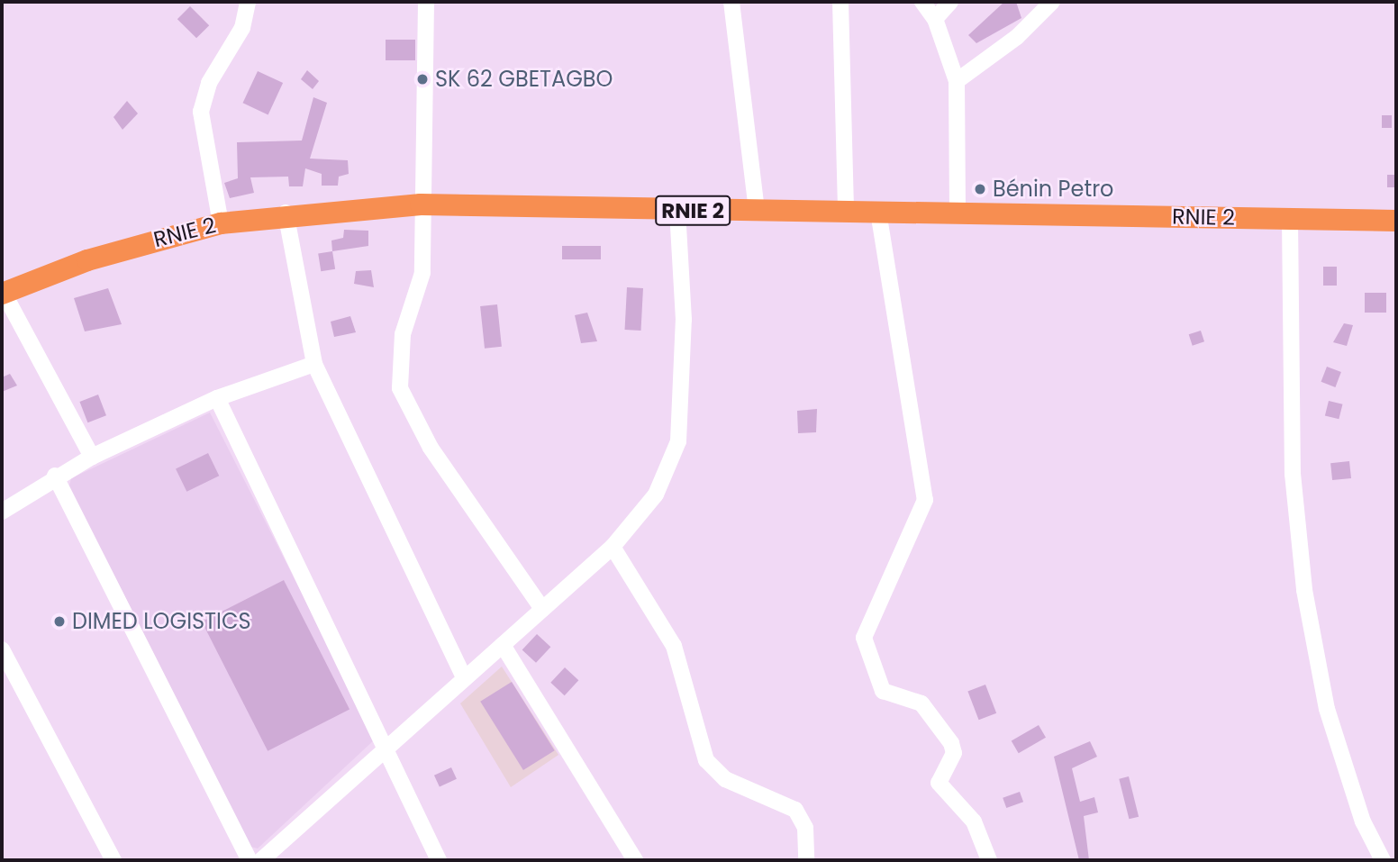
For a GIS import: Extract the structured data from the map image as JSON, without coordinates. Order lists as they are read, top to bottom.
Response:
{
  "streets": {
    "highway": ["RNIE 2"]
  },
  "places": ["SK 62 GBETAGBO", "Bénin Petro", "DIMED LOGISTICS"]
}
